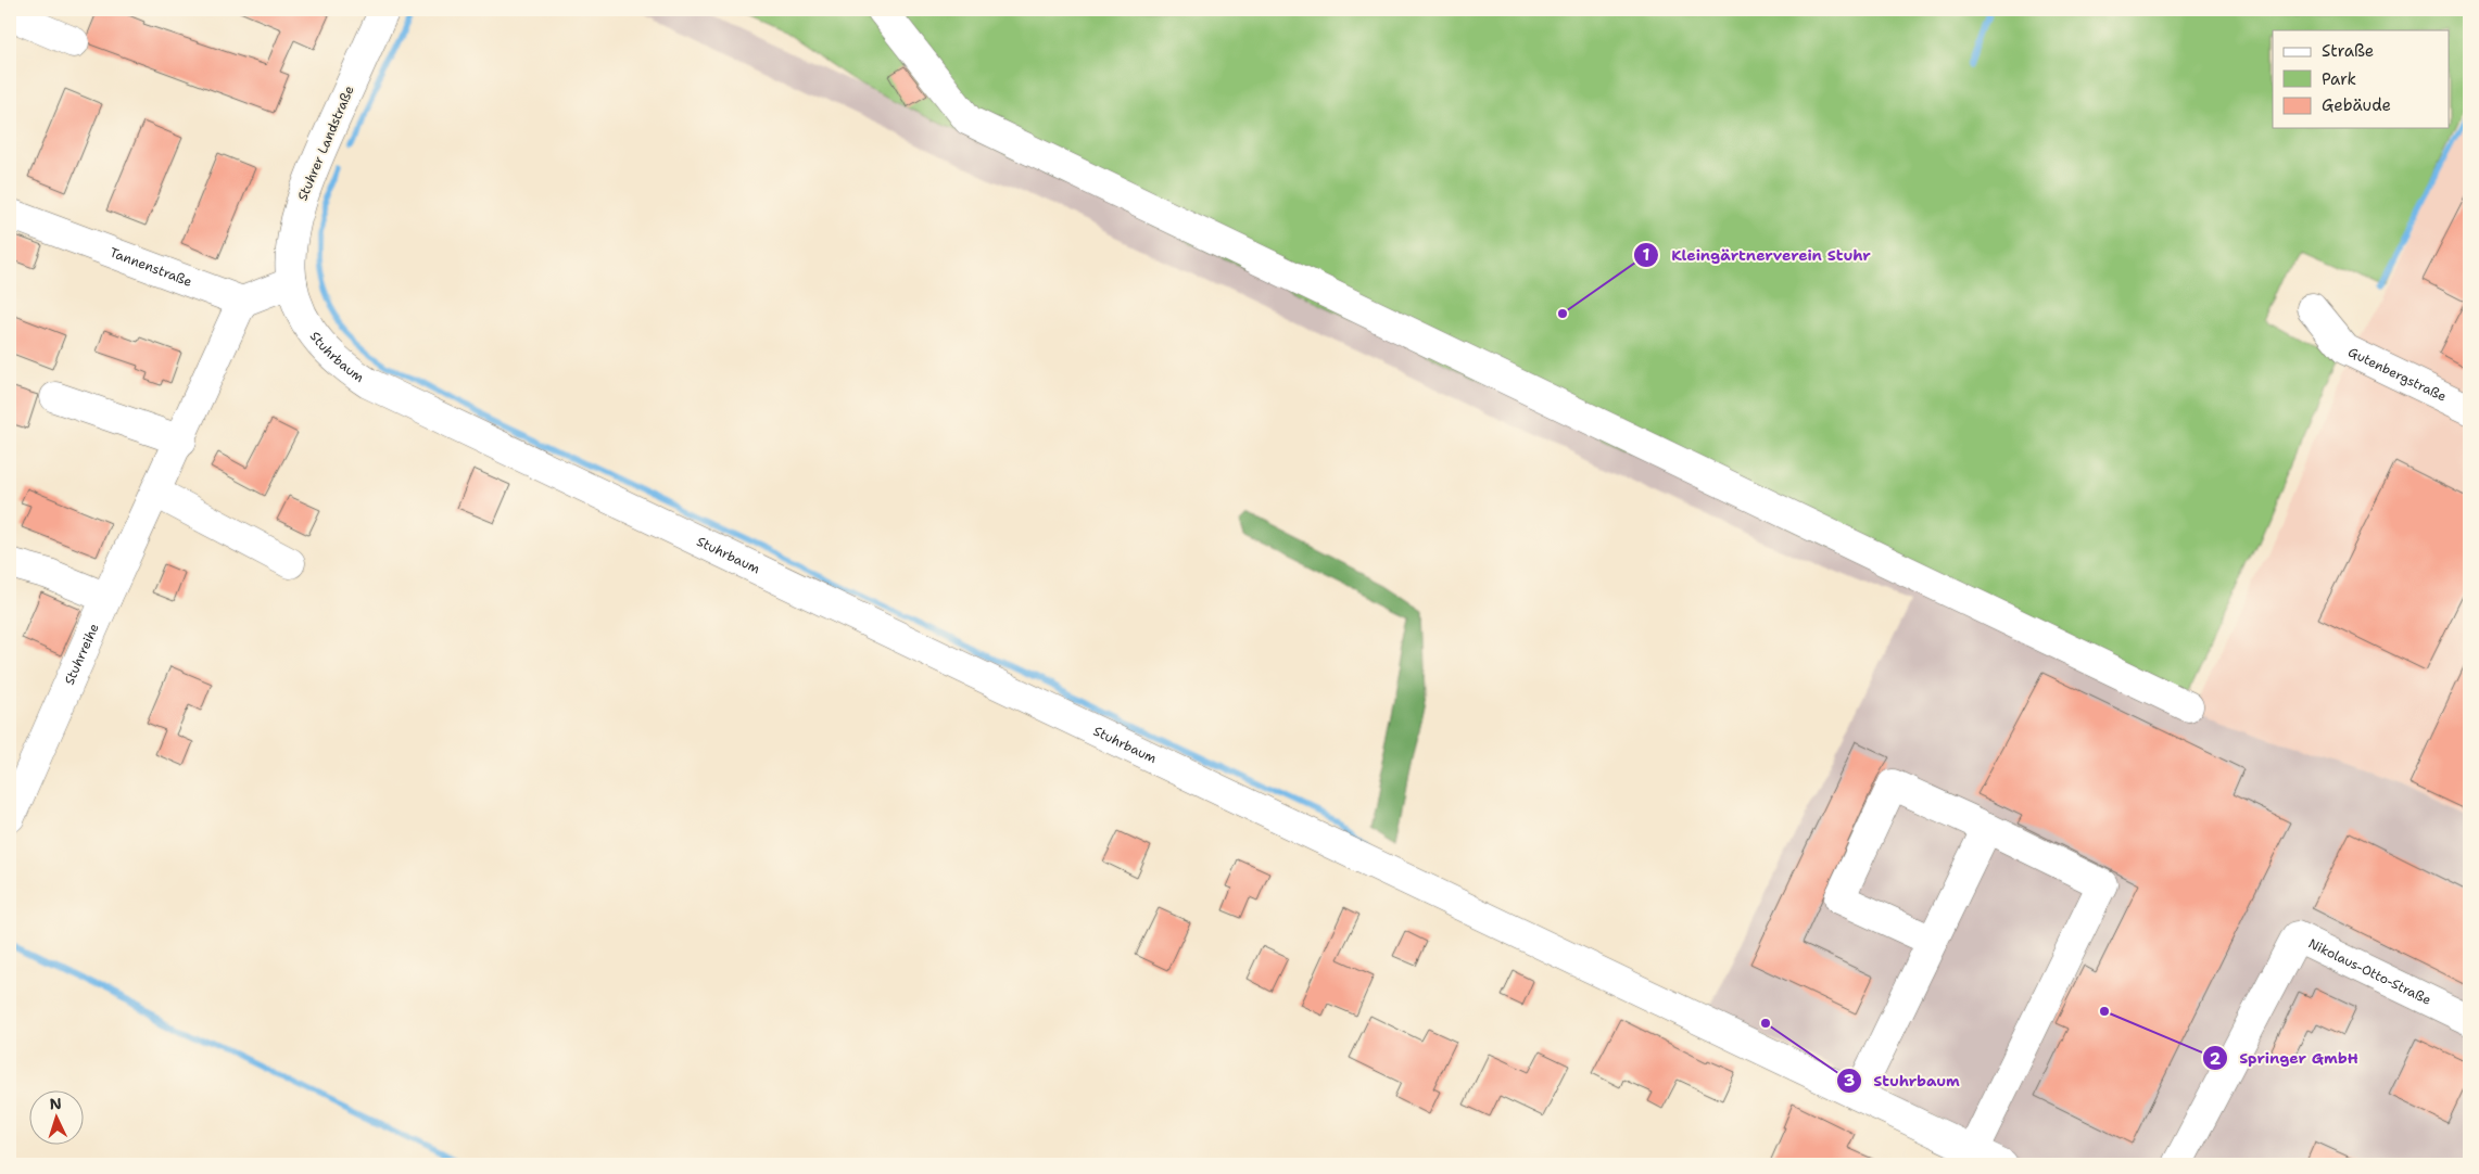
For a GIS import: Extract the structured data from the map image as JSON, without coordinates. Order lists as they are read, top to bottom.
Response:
{
  "streets": {
    "street": [
      "Stuhrer Landstraße",
      "Tannenstraße",
      "Stuhrbaum",
      "Gutenbergstraße",
      "Stuhrreihe",
      "Nikolaus-Otto-Straße"
    ]
  },
  "crossings": [
    ["Stuhrer Landstraße", "Stuhrbaum"],
    ["Tannenstraße", "Stuhrreihe"]
  ],
  "places": ["Kleingärtnerverein Stuhr", "Springer GmbH", "Stuhrbaum"],
  "legend": ["Straße", "Park", "Gebäude"],
  "north": "top"
}
